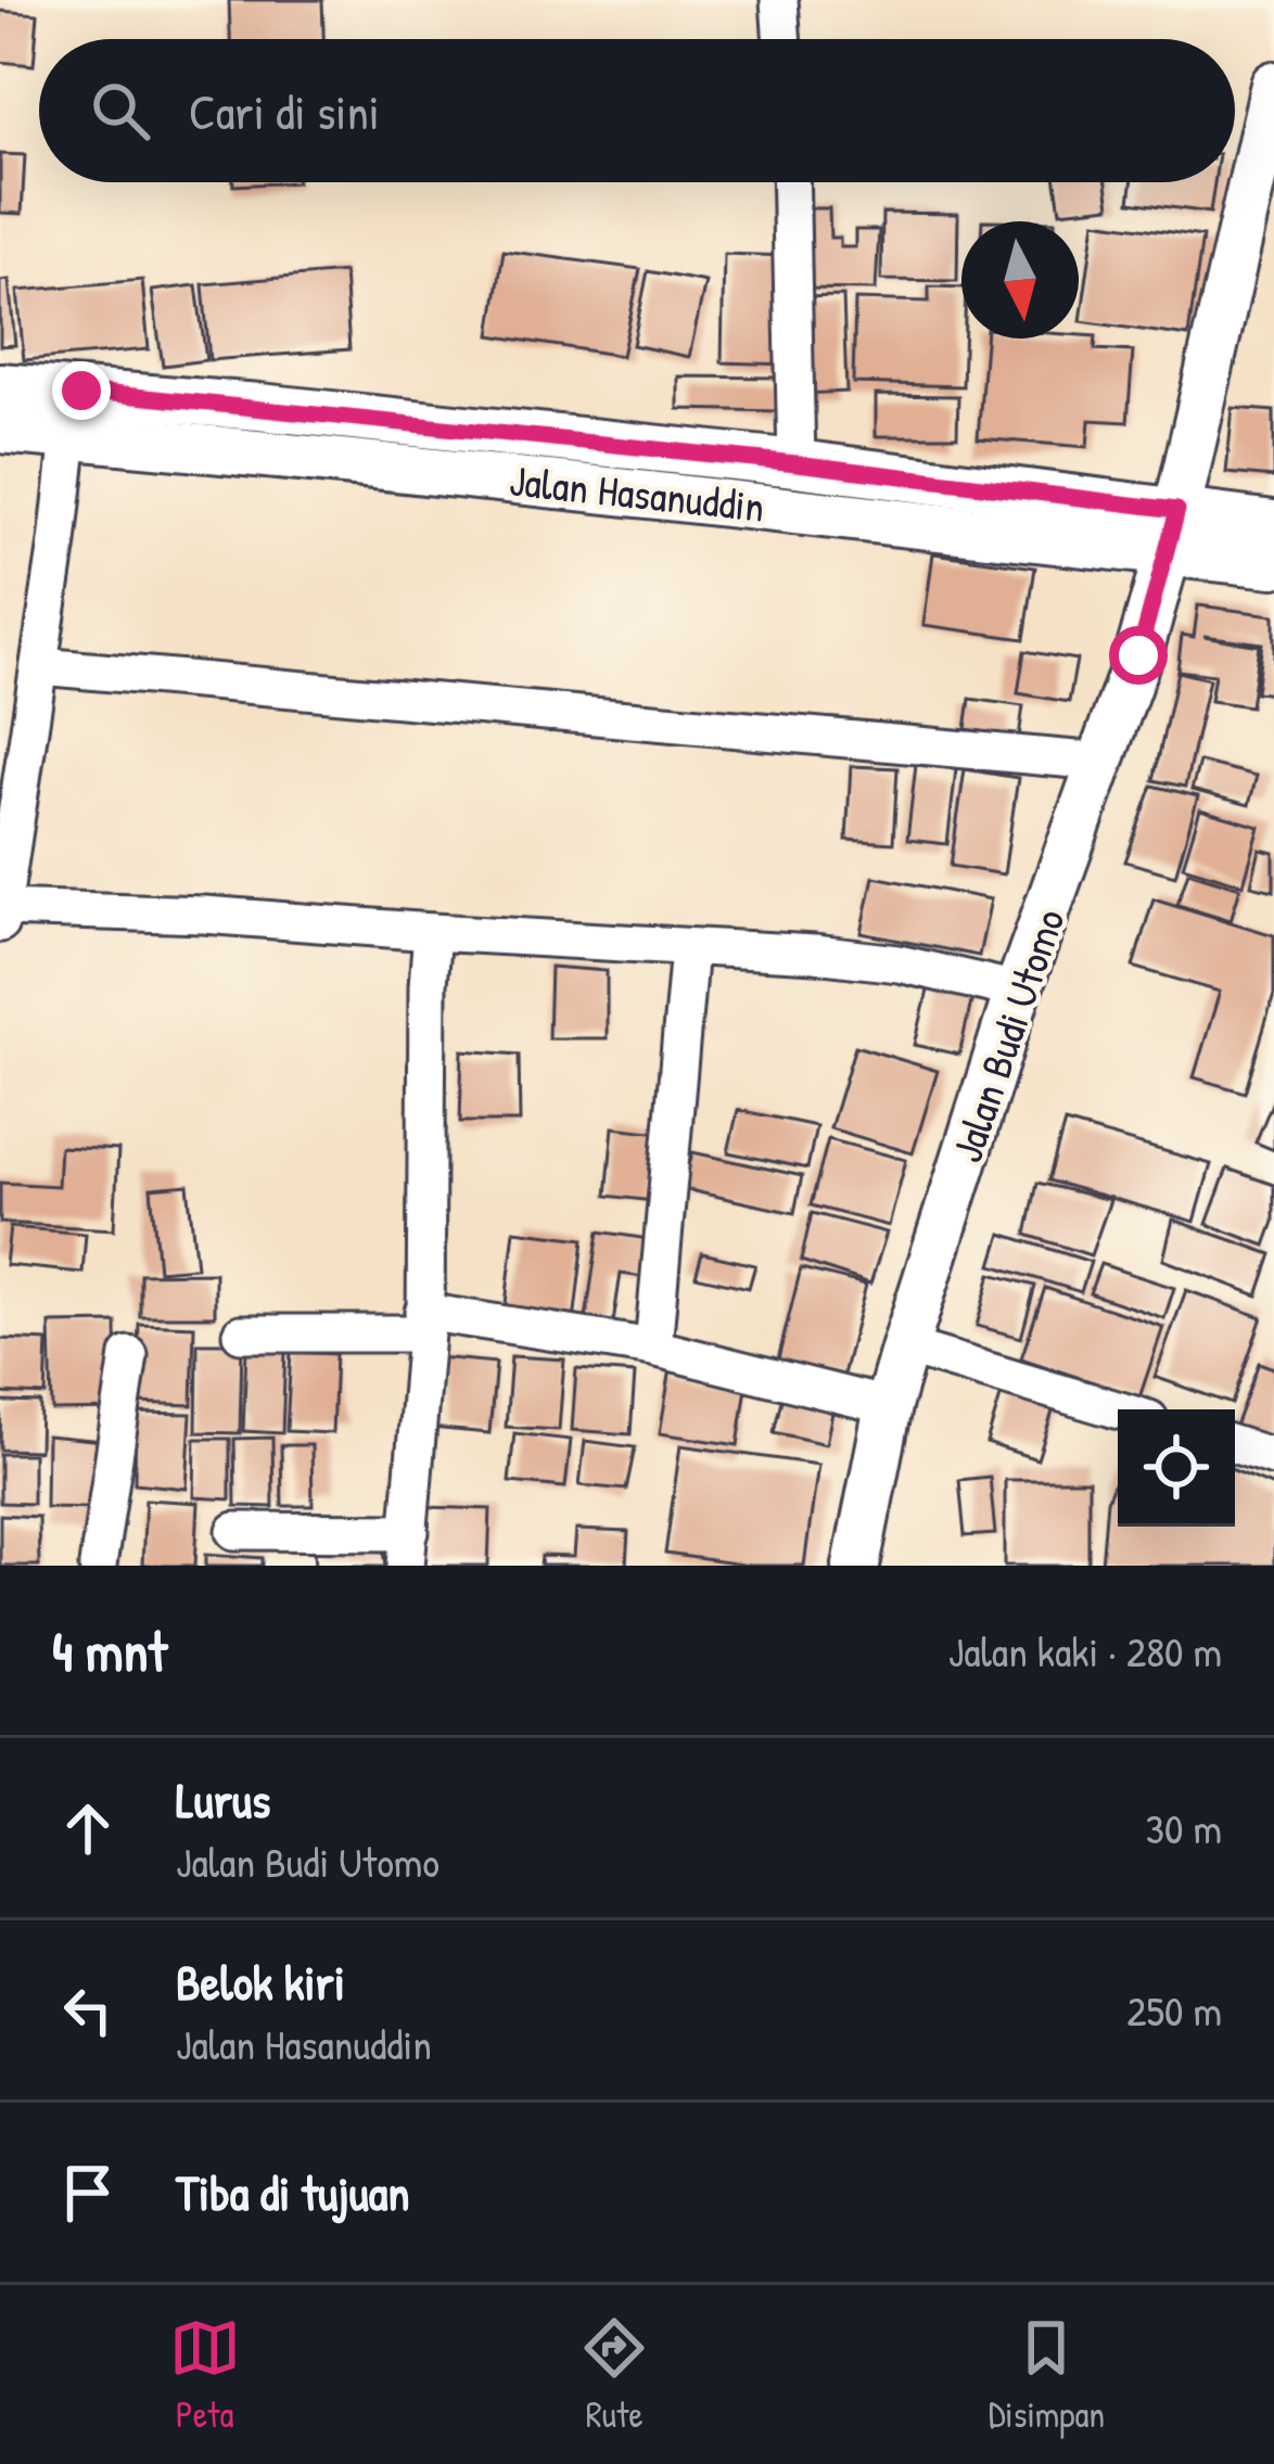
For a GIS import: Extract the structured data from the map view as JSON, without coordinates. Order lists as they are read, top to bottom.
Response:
{
  "streets": {
    "street": ["Jalan Hasanuddin", "Jalan Budi Utomo"]
  },
  "crossings": [
    ["Jalan Hasanuddin", "Jalan Budi Utomo"]
  ],
  "north": "bottom",
  "page": {
    "search": "Cari di sini",
    "heading": ["4 mnt", "Jalan kaki · 280 m"],
    "list": [
      ["Lurus", "Jalan Budi Utomo", "30 m"],
      ["Belok kiri", "Jalan Hasanuddin", "250 m"],
      "Tiba di tujuan"
    ],
    "nav": ["Peta", "Rute", "Disimpan"]
  }
}
